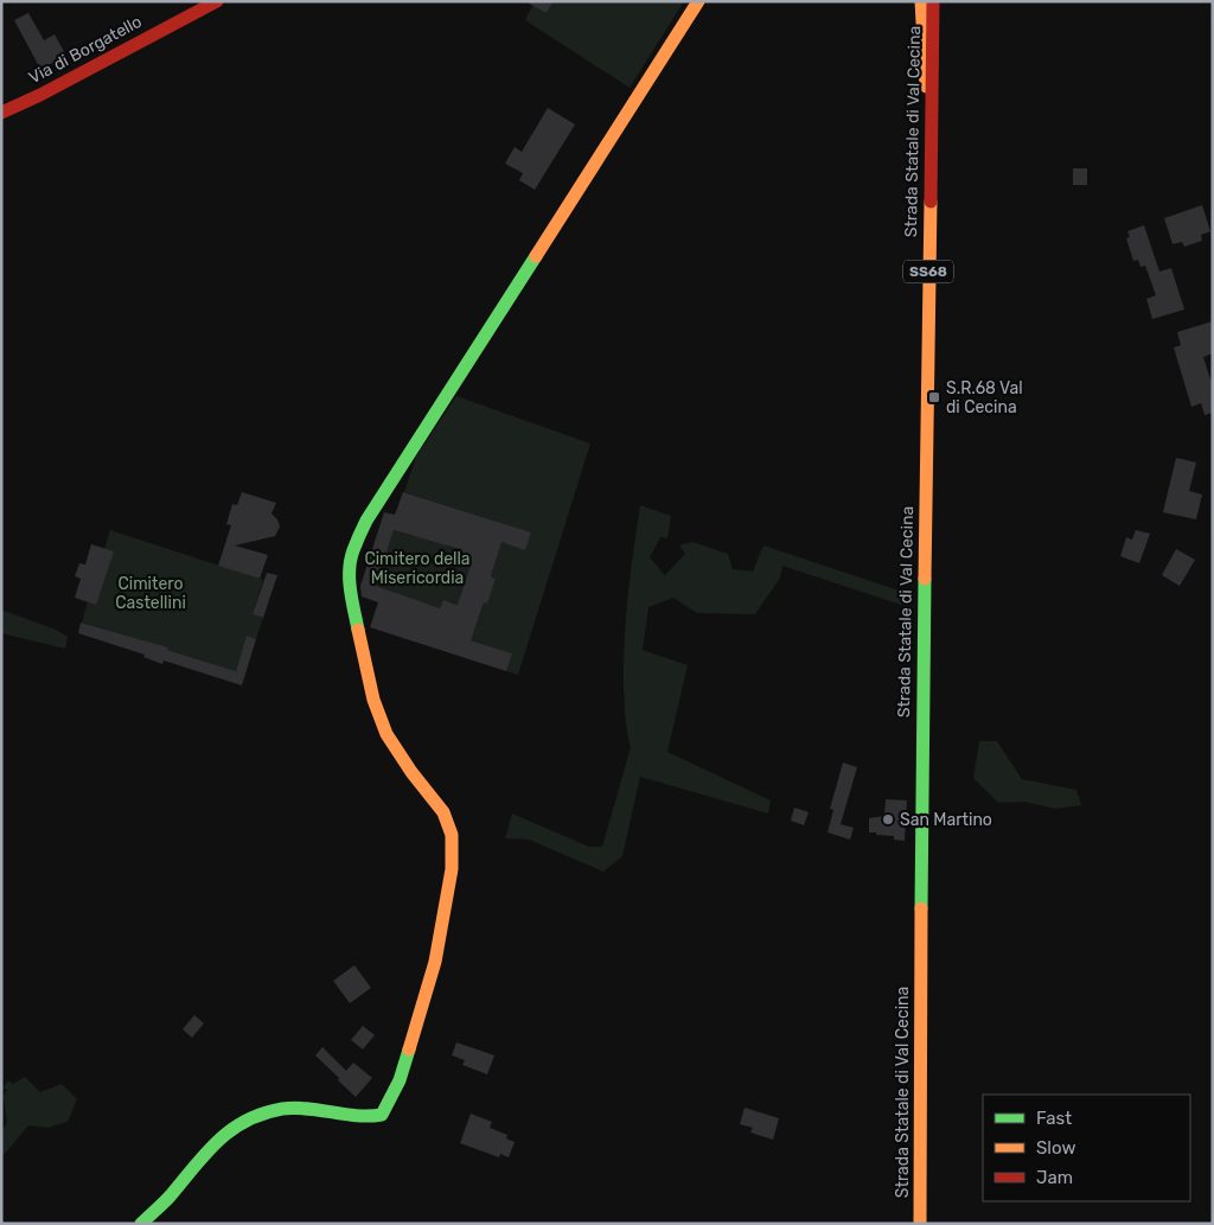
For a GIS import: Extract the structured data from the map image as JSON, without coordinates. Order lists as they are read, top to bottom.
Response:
{
  "streets": {
    "main road": ["Via di Borgatello", "Strada Statale di Val Cecina", "SS68"]
  },
  "parks": ["Cimitero della Misericordia", "Cimitero Castellini"],
  "places": {
    "transit": ["S.R.68 Val di Cecina"],
    "other": ["San Martino"]
  },
  "legend": ["Fast", "Slow", "Jam"]
}
